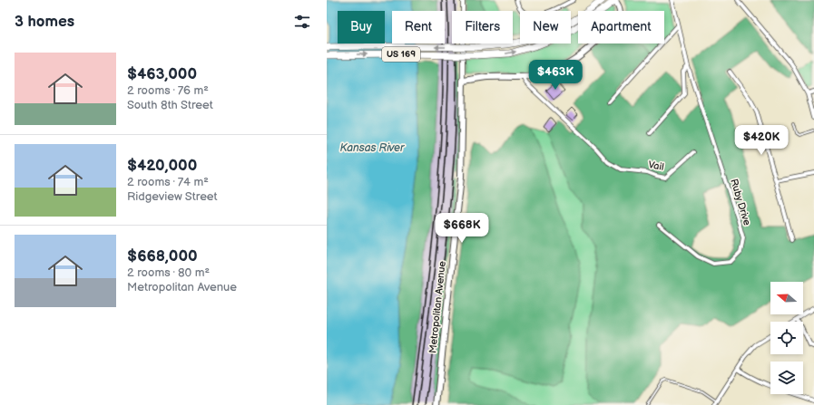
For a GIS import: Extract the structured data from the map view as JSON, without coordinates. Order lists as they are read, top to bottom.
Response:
{
  "streets": {
    "main road": ["US 169", "Metropolitan Avenue"],
    "street": ["Vail", "Ruby Drive"]
  },
  "water": ["Kansas River"],
  "north": "left",
  "page": {
    "heading": "3 homes",
    "chip": [
      "Buy",
      "Rent",
      "Filters",
      "New",
      "Apartment"
    ],
    "list": [
      {
        "name": "$463,000",
        "note": "2 rooms · 76 m² · South 8th Street"
      },
      {
        "name": "$420,000",
        "note": "2 rooms · 74 m² · Ridgeview Street"
      },
      {
        "name": "$668,000",
        "note": "2 rooms · 80 m² · Metropolitan Avenue"
      }
    ],
    "price": ["$463K", "$420K", "$668K"]
  }
}
